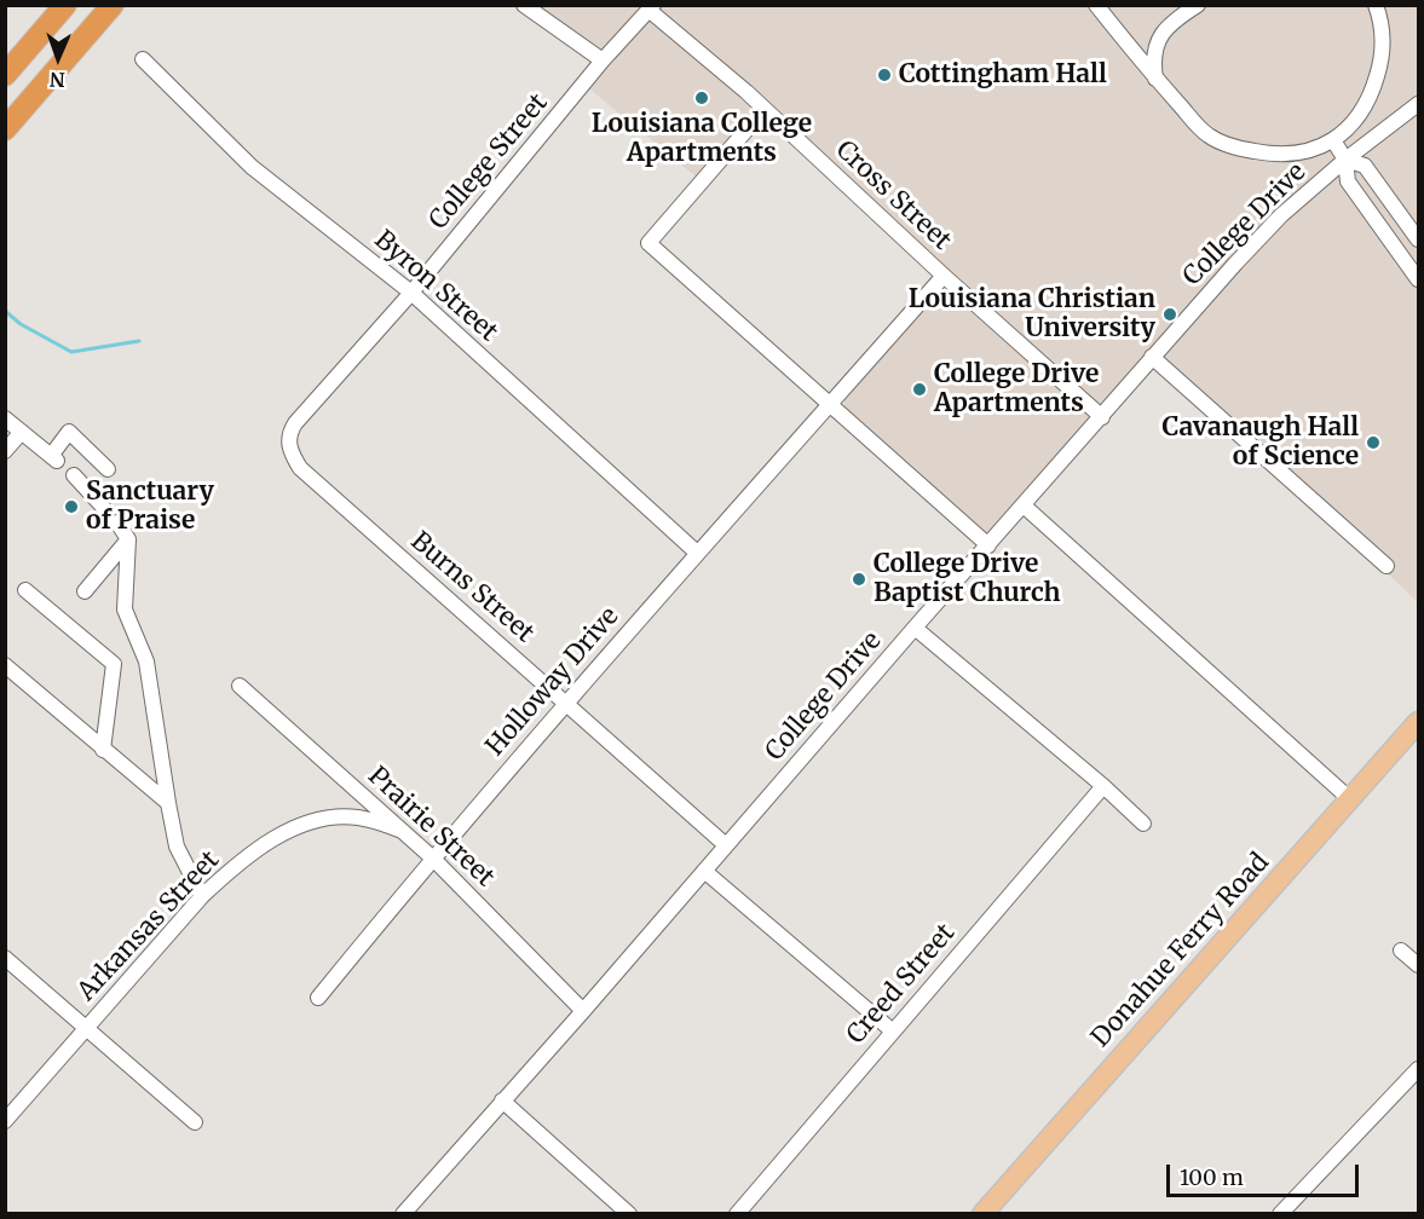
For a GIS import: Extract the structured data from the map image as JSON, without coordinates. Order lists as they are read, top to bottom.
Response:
{
  "streets": {
    "main road": ["Donahue Ferry Road"],
    "street": [
      "College Street",
      "Cross Street",
      "College Drive",
      "Byron Street",
      "Burns Street",
      "Holloway Drive",
      "Prairie Street",
      "Arkansas Street",
      "Creed Street"
    ]
  },
  "crossings": [
    ["College Street", "Cross Street"],
    ["College Street", "Byron Street"],
    ["College Street", "Burns Street"],
    ["Cross Street", "College Drive"],
    ["Cross Street", "Holloway Drive"],
    ["College Drive", "Burns Street"],
    ["College Drive", "Prairie Street"],
    ["Byron Street", "Holloway Drive"],
    ["Burns Street", "Holloway Drive"],
    ["Holloway Drive", "Prairie Street"],
    ["Prairie Street", "Arkansas Street"]
  ],
  "places": [
    "Cottingham Hall",
    "Louisiana College Apartments",
    "Louisiana Christian University",
    "College Drive Apartments",
    "Cavanaugh Hall of Science",
    "Sanctuary of Praise",
    "College Drive Baptist Church"
  ],
  "scale_bar": "100 m",
  "north": "bottom"
}
